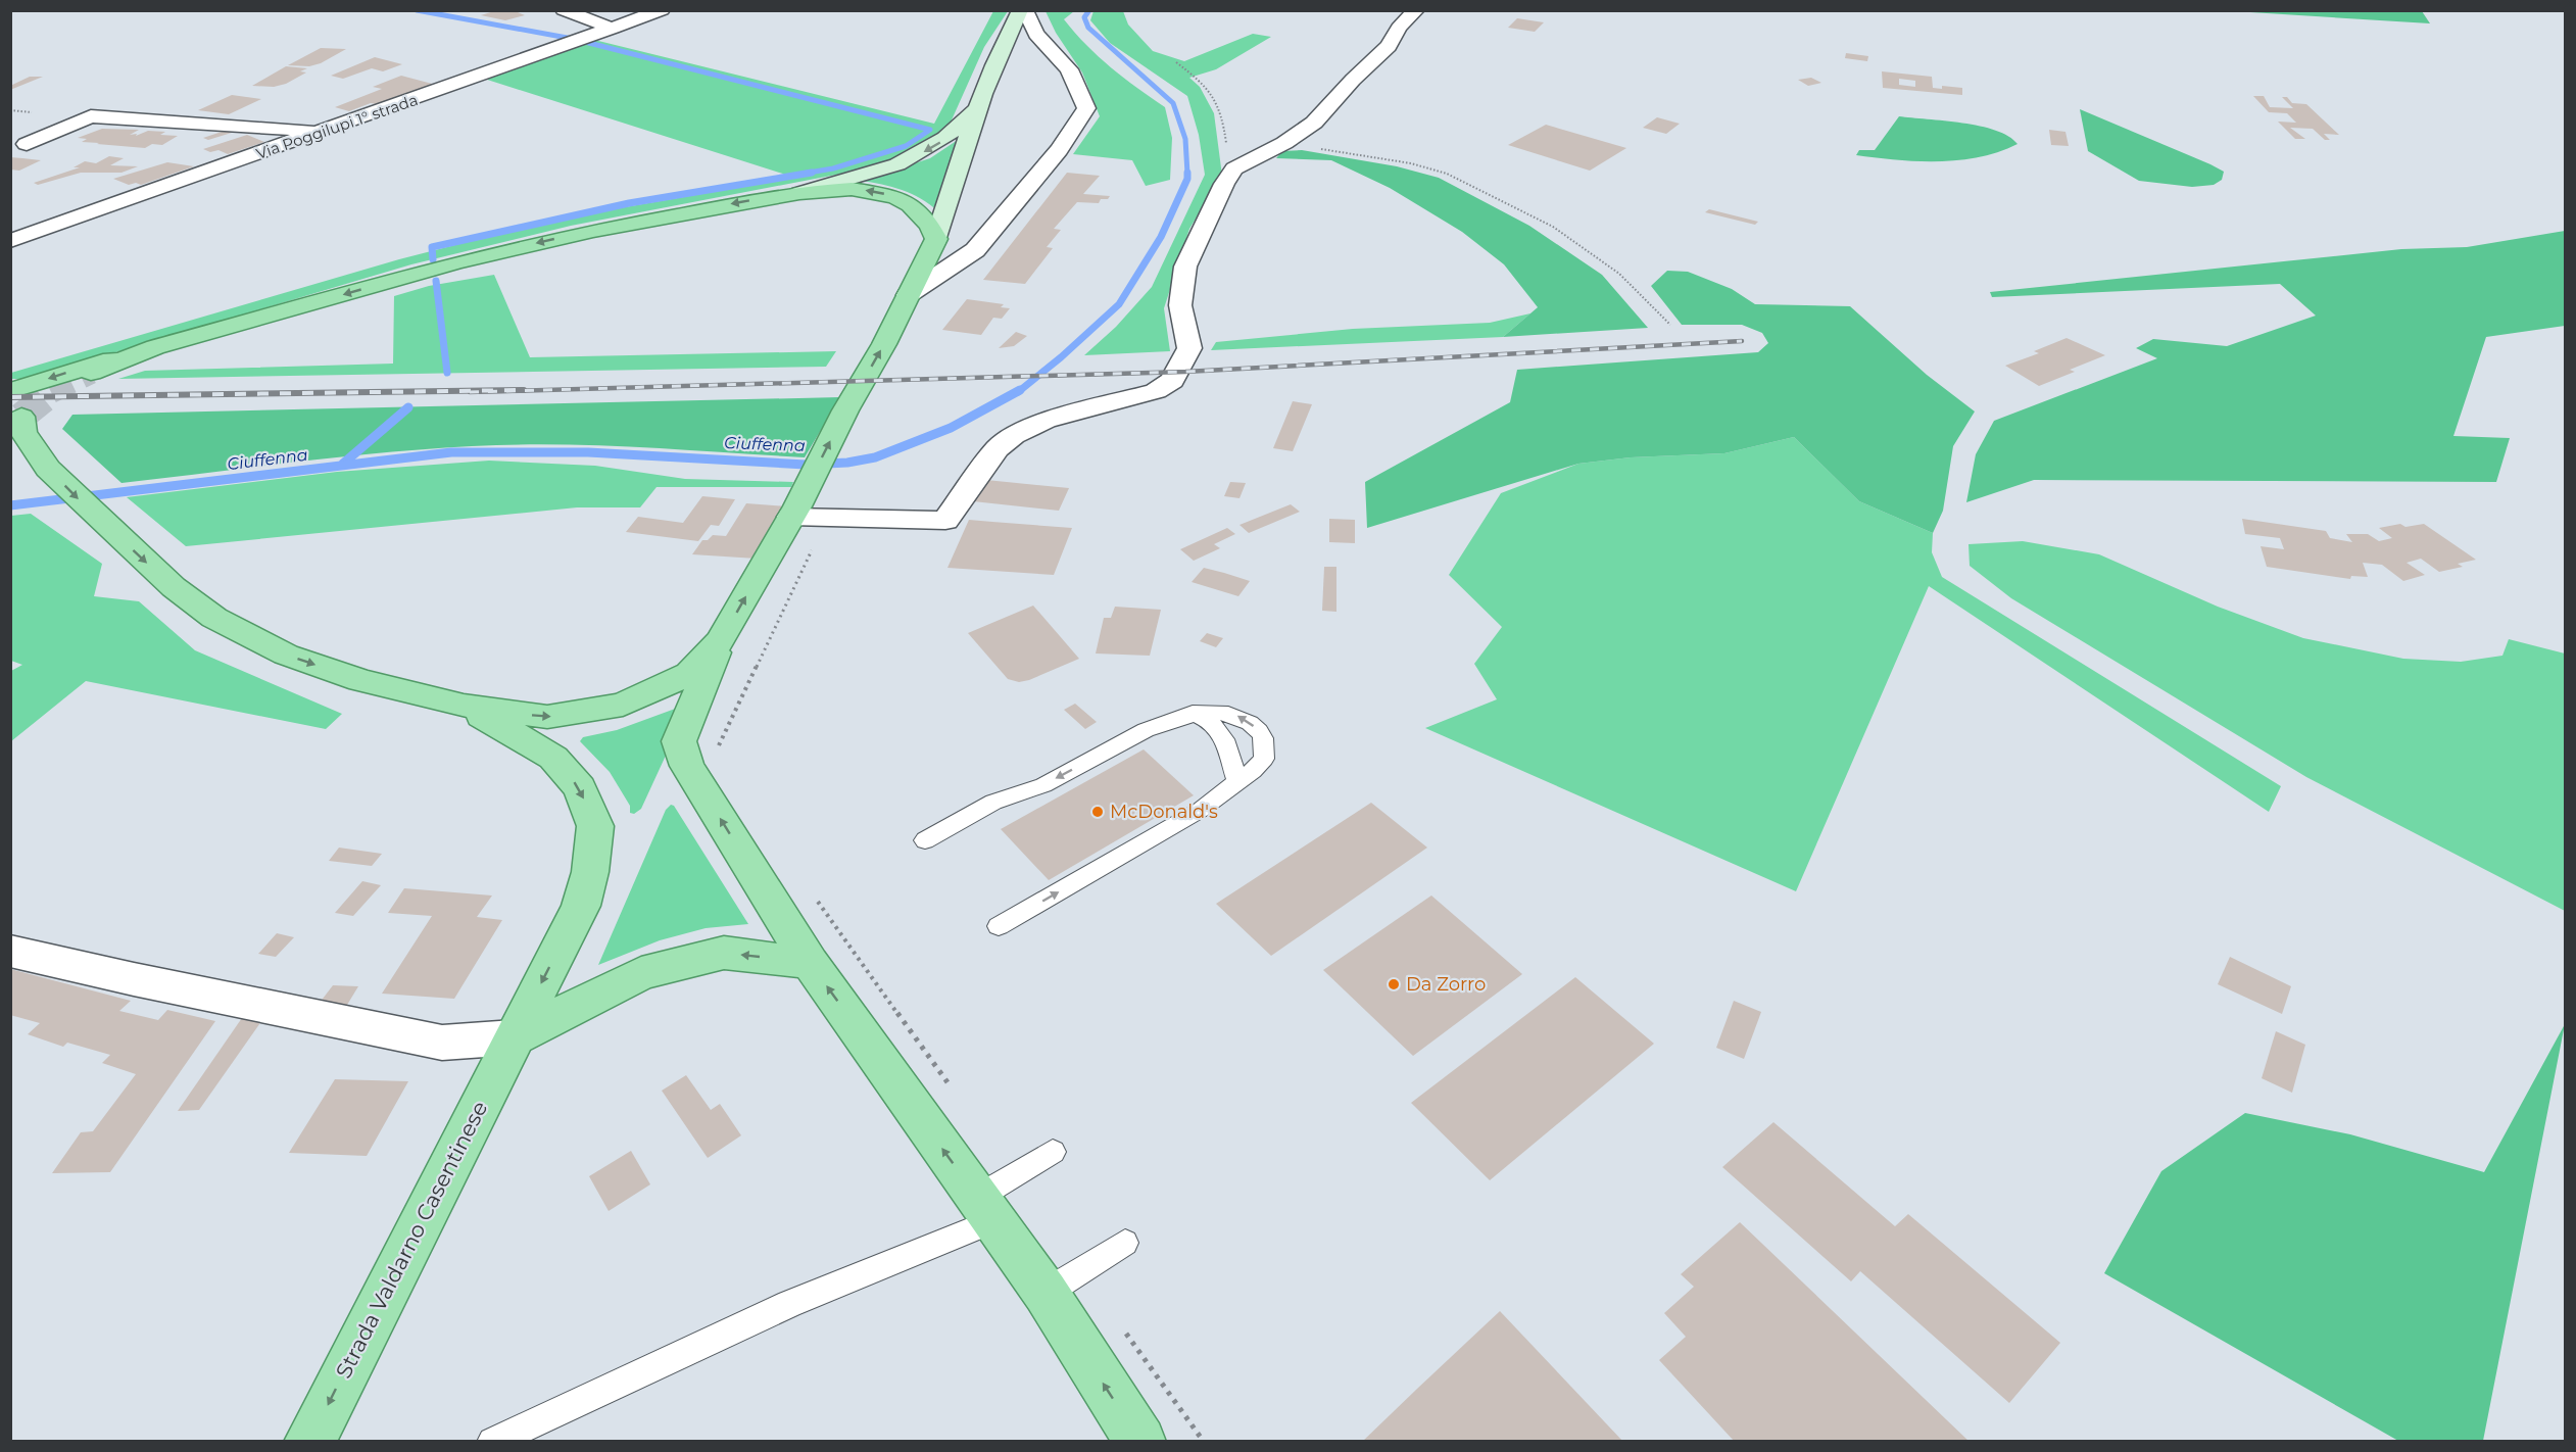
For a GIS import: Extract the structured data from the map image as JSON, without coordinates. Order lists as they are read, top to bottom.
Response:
{
  "streets": {
    "main road": ["Strada Valdarno Casentinese"],
    "street": ["Via Poggilupi 1° strada"]
  },
  "one_way": ["Strada Valdarno Casentinese"],
  "water": ["Ciuffenna"],
  "places": ["McDonald's", "Da Zorro"]
}
